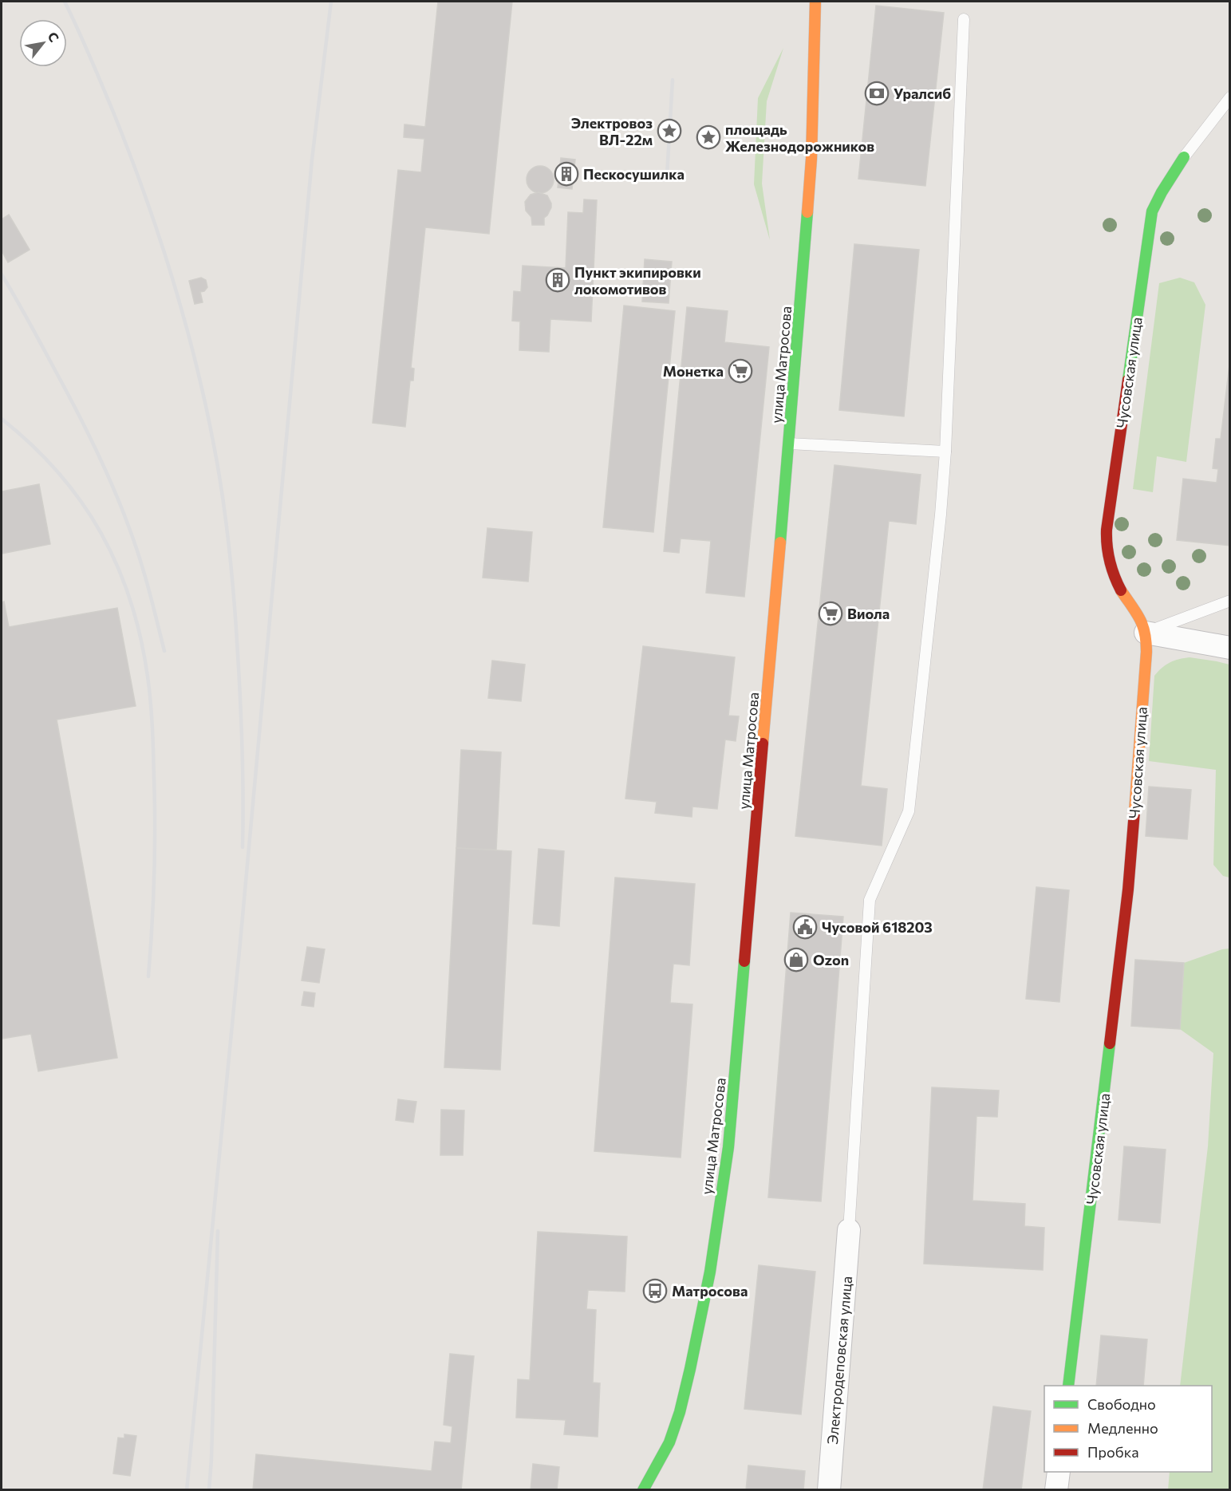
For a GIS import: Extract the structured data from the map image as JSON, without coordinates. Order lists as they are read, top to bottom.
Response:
{
  "streets": {
    "street": ["улица Матросова", "Чусовская улица", "Электродеповская улица"]
  },
  "places": {
    "bank": ["Уралсиб"],
    "place": ["Электровоз ВЛ-22м", "площадь Железнодорожников"],
    "building": ["Пескосушилка", "Пункт экипировки локомотивов"],
    "supermarket": ["Монетка", "Виола"],
    "public building": ["Чусовой 618203"],
    "shop": ["Ozon"],
    "bus stop": ["Матросова"]
  },
  "legend": ["Свободно", "Медленно", "Пробка"],
  "north": "top right"
}
